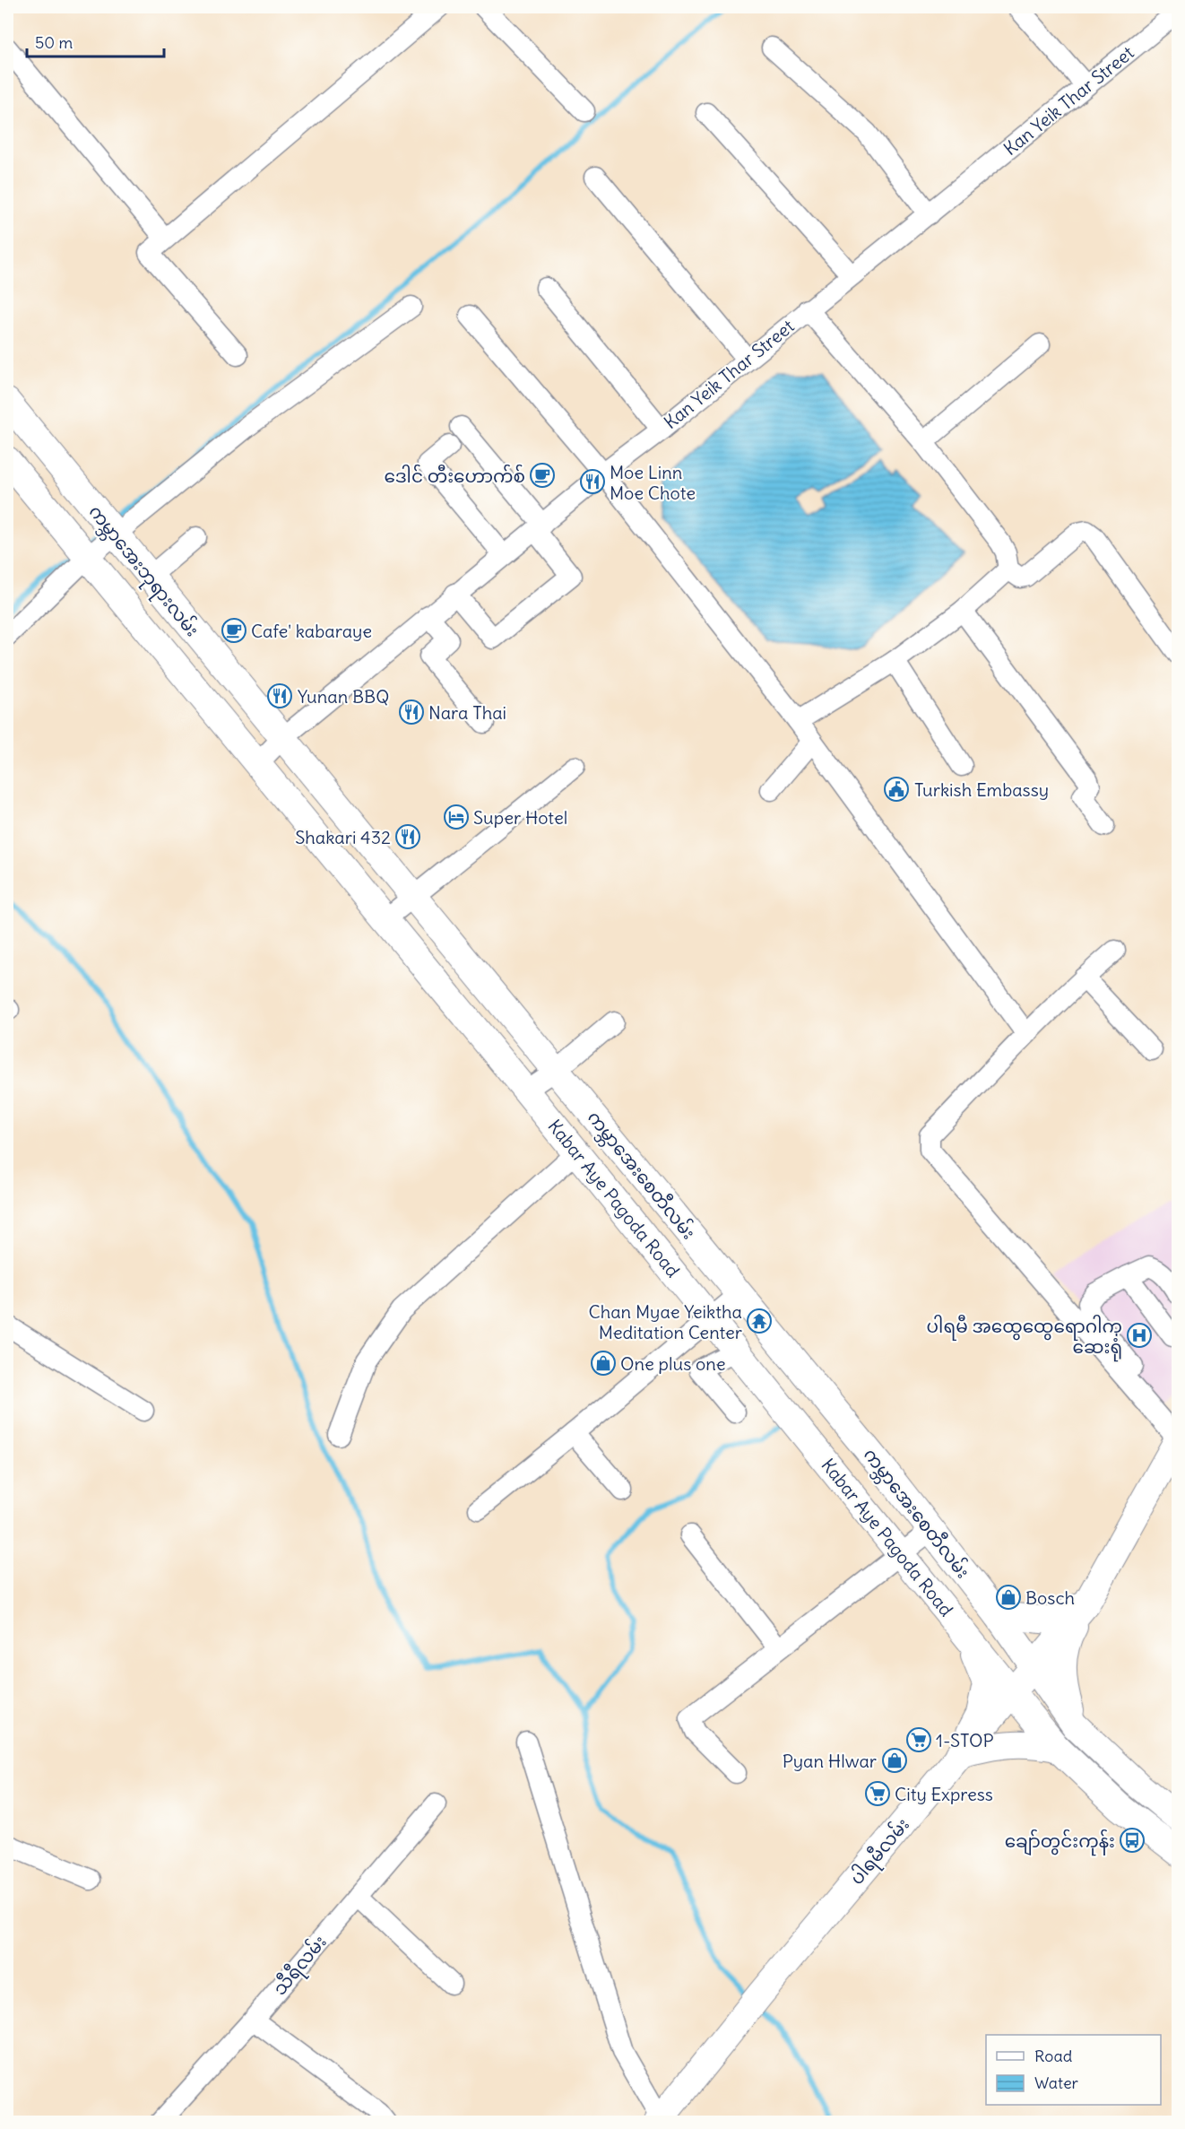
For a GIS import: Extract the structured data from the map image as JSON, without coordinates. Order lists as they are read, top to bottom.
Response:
{
  "streets": {
    "main road": [
      "ကမ္ဘာအေးဘုရားလမ်း",
      "ကမ္ဘာအေးစေတီလမ်း",
      "Kabar Aye Pagoda Road",
      "ပါရမီလမ်း"
    ],
    "street": ["Kan Yeik Thar Street", "သီရီလမ်း"]
  },
  "crossings": [
    ["Kan Yeik Thar Street", "ကမ္ဘာအေးဘုရားလမ်း"],
    ["Kan Yeik Thar Street", "ကမ္ဘာအေးစေတီလမ်း"],
    ["Kan Yeik Thar Street", "Kabar Aye Pagoda Road"],
    ["ကမ္ဘာအေးဘုရားလမ်း", "ကမ္ဘာအေးစေတီလမ်း"],
    ["ကမ္ဘာအေးဘုရားလမ်း", "Kabar Aye Pagoda Road"]
  ],
  "places": {
    "cafe": ["ဒေါင် တီးဟောက်စ်", "Cafe' kabaraye"],
    "restaurant": [
      "Moe Linn Moe Chote",
      "Yunan BBQ",
      "Nara Thai",
      "Shakari 432"
    ],
    "public building": ["Turkish Embassy"],
    "hotel": ["Super Hotel"],
    "temple": ["Chan Myae Yeiktha Meditation Center"],
    "hospital": ["ပါရမီ အထွေထွေရောဂါကု ဆေးရုံ"],
    "shop": ["One plus one", "Bosch", "Pyan Hlwar"],
    "supermarket": ["1-STOP", "City Express"],
    "bus stop": ["ချော်တွင်းကုန်း"]
  },
  "legend": ["Road", "Water"],
  "scale_bar": "50 m"
}
